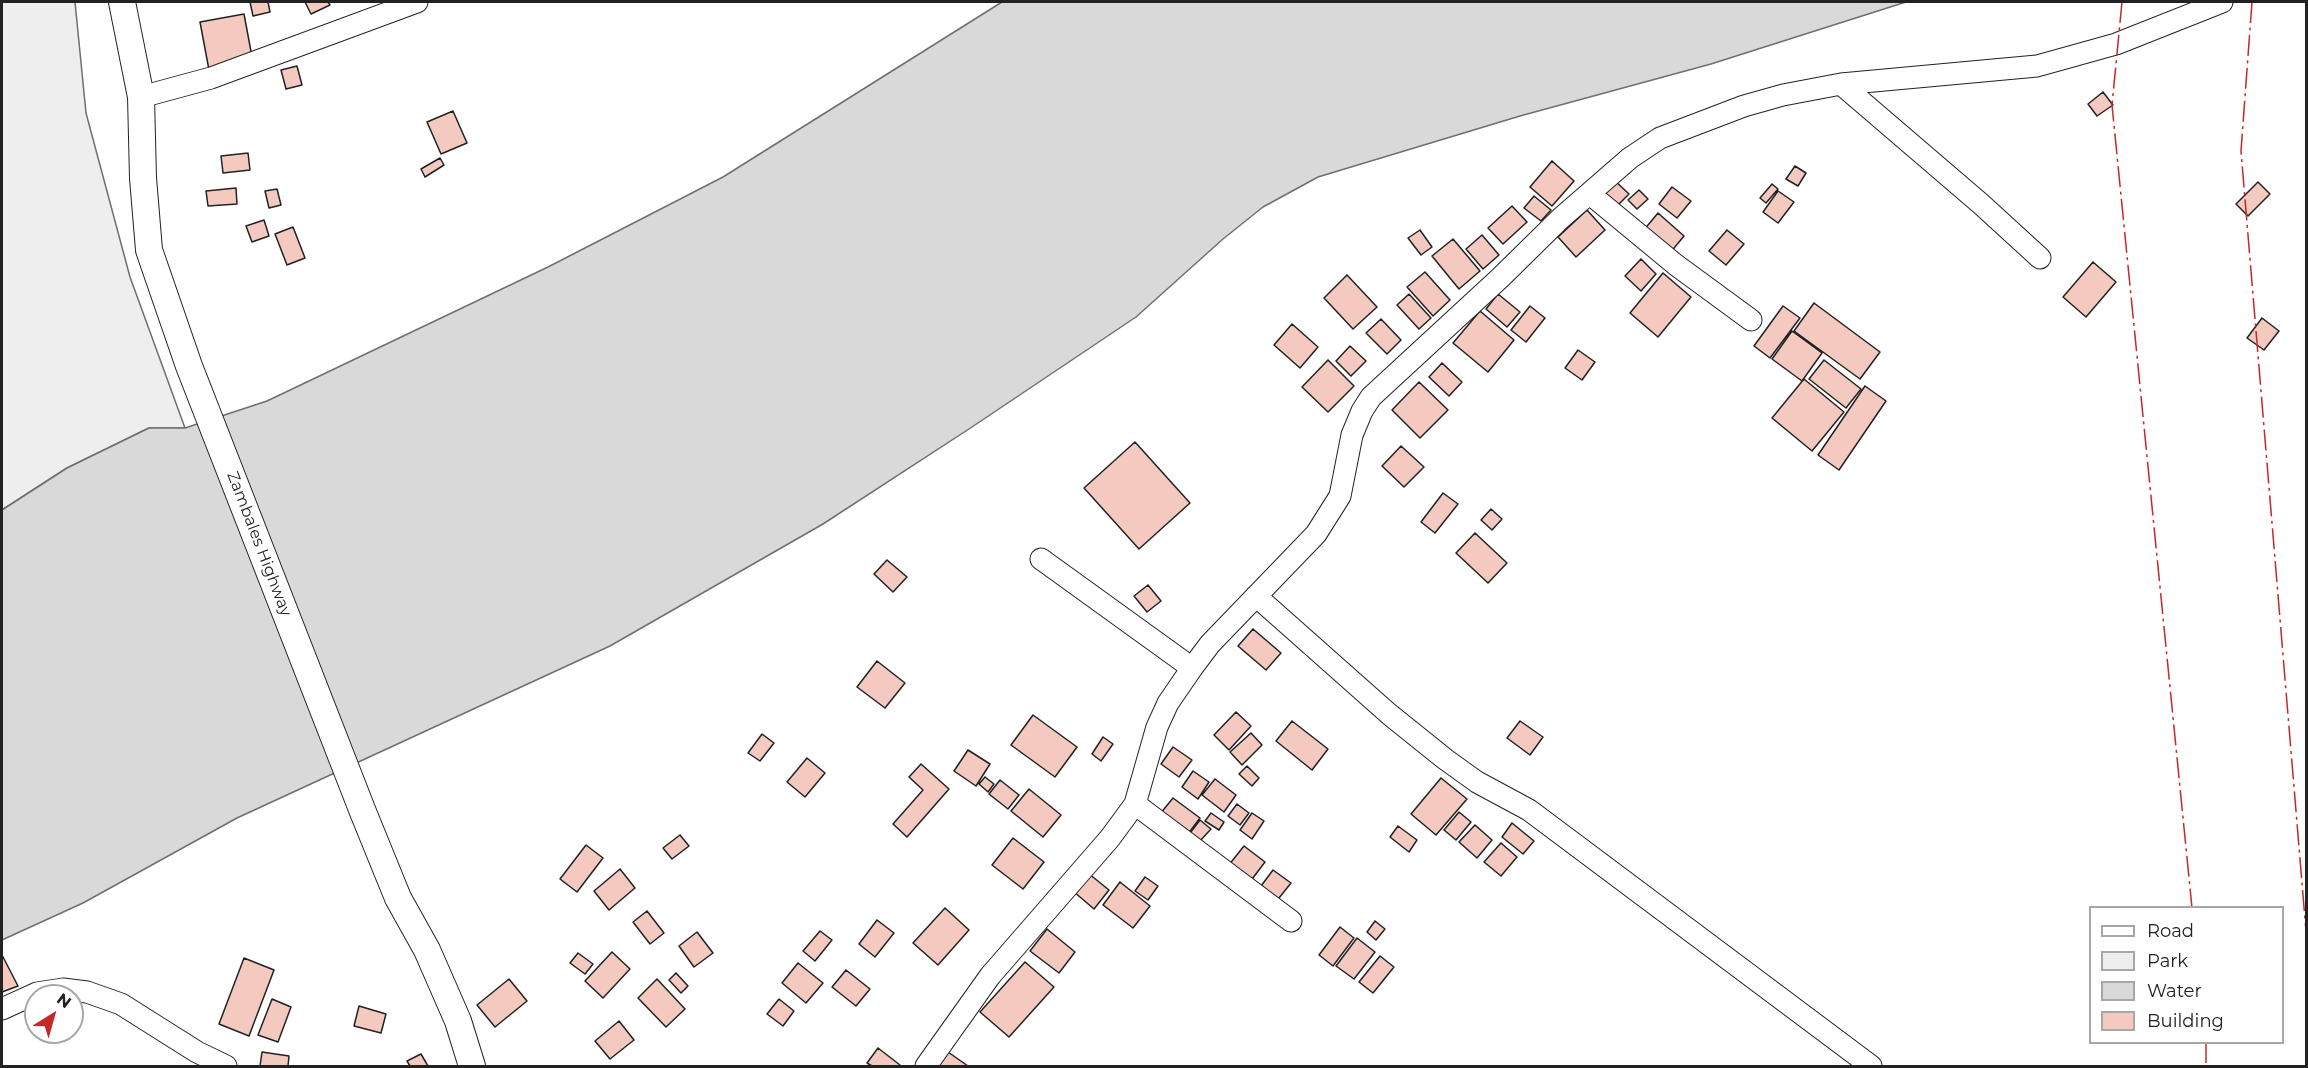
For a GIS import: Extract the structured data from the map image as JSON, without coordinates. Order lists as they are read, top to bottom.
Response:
{
  "streets": {
    "main road": ["Zambales Highway"]
  },
  "legend": [
    "Road",
    "Park",
    "Water",
    "Building"
  ],
  "north": "top right"
}
